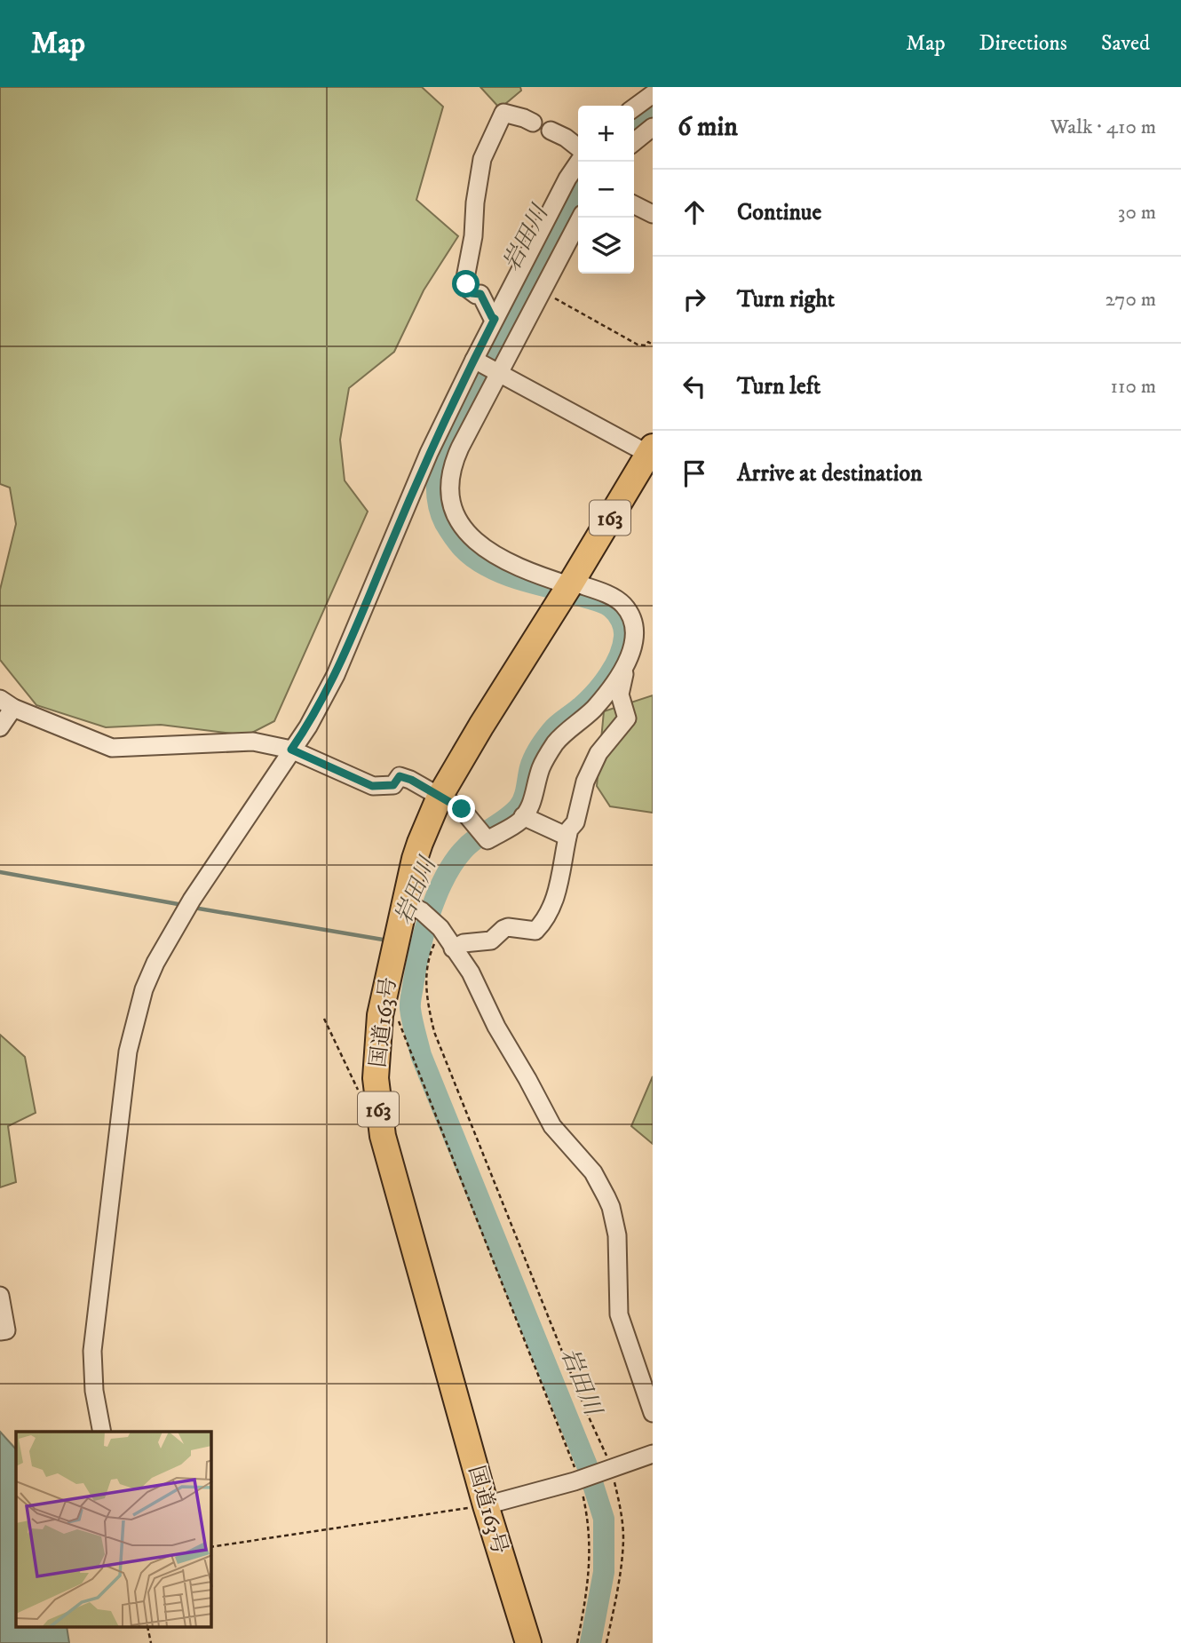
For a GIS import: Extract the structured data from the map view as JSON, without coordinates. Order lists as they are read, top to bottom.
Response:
{
  "streets": {
    "highway": ["163", "国道163号"]
  },
  "water": ["岩田川"],
  "page": {
    "header": "Map",
    "nav": ["Map", "Directions", "Saved"],
    "heading": ["6 min", "Walk · 410 m"],
    "map_buttons": ["+", "−"],
    "list": [
      ["Continue", "30 m"],
      ["Turn right", "270 m"],
      ["Turn left", "110 m"],
      "Arrive at destination"
    ]
  }
}
